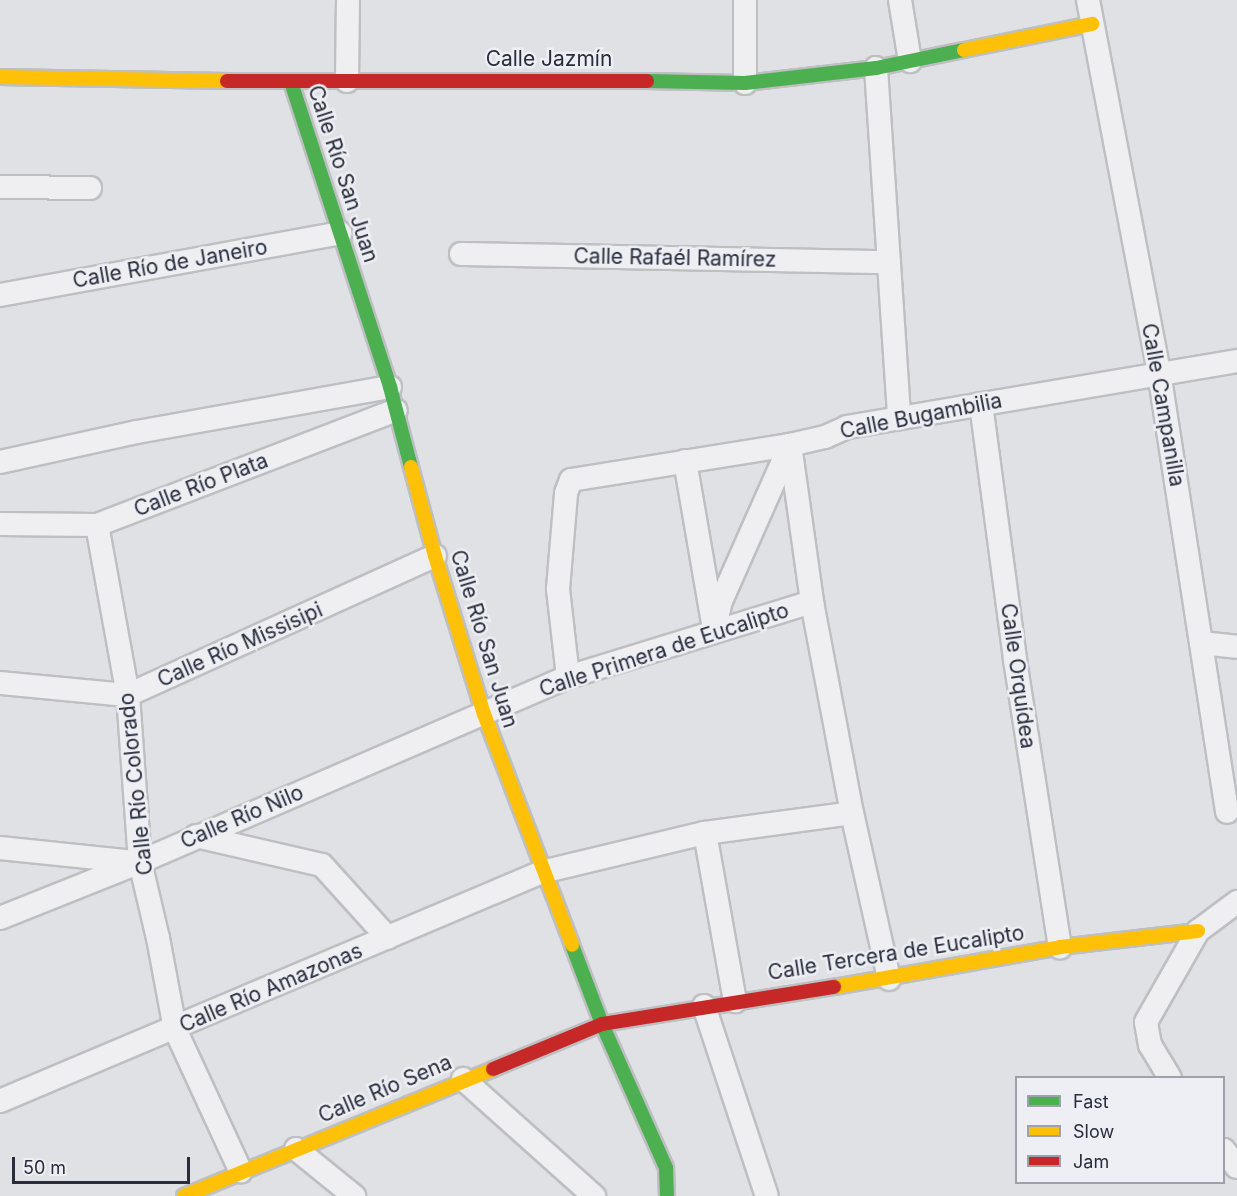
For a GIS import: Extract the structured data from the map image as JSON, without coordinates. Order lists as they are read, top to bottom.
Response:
{
  "streets": {
    "street": [
      "Calle Jazmín",
      "Calle Río San Juan",
      "Calle Rafaél Ramírez",
      "Calle Río de Janeiro",
      "Calle Campanilla",
      "Calle Bugambilia",
      "Calle Río Plata",
      "Calle Río Missisipi",
      "Calle Primera de Eucalipto",
      "Calle Orquídea",
      "Calle Río Colorado",
      "Calle Río Nilo",
      "Calle Tercera de Eucalipto",
      "Calle Río Amazonas",
      "Calle Río Sena"
    ]
  },
  "crossings": [
    ["Calle Jazmín", "Calle Río San Juan"],
    ["Calle Jazmín", "Calle Campanilla"],
    ["Calle Río San Juan", "Calle Río de Janeiro"],
    ["Calle Río San Juan", "Calle Río Plata"],
    ["Calle Río San Juan", "Calle Río Missisipi"],
    ["Calle Río San Juan", "Calle Primera de Eucalipto"],
    ["Calle Río San Juan", "Calle Río Nilo"],
    ["Calle Río San Juan", "Calle Tercera de Eucalipto"],
    ["Calle Río San Juan", "Calle Río Amazonas"],
    ["Calle Río San Juan", "Calle Río Sena"],
    ["Calle Campanilla", "Calle Bugambilia"],
    ["Calle Bugambilia", "Calle Primera de Eucalipto"],
    ["Calle Bugambilia", "Calle Orquídea"],
    ["Calle Río Plata", "Calle Río Colorado"],
    ["Calle Río Missisipi", "Calle Río Colorado"],
    ["Calle Primera de Eucalipto", "Calle Río Nilo"],
    ["Calle Orquídea", "Calle Tercera de Eucalipto"],
    ["Calle Río Colorado", "Calle Río Nilo"],
    ["Calle Río Colorado", "Calle Río Amazonas"],
    ["Calle Río Colorado", "Calle Río Sena"],
    ["Calle Tercera de Eucalipto", "Calle Río Sena"]
  ],
  "legend": ["Fast", "Slow", "Jam"],
  "scale_bar": "50 m"
}
